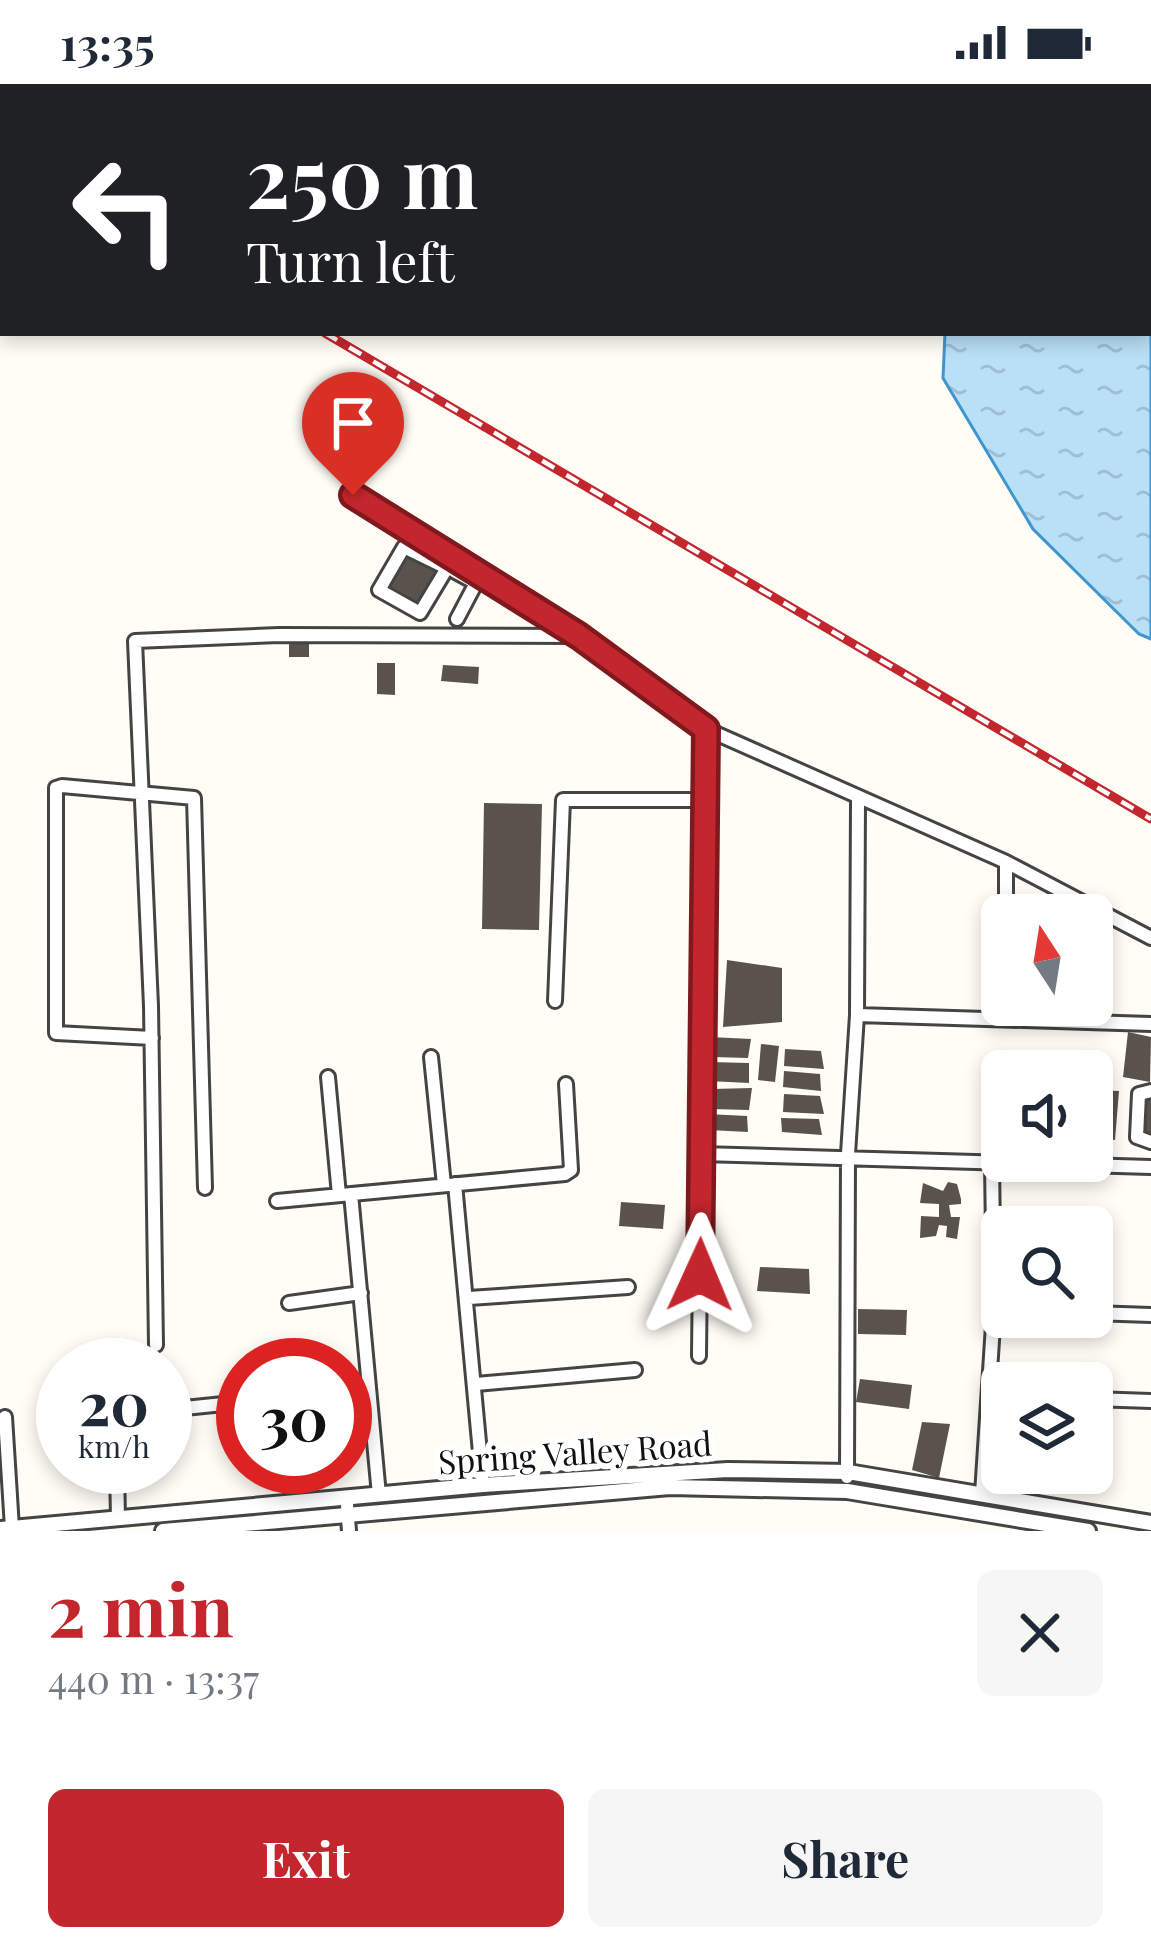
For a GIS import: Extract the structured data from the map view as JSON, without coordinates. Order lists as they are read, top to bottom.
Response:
{
  "streets": {
    "street": ["Spring Valley Road"]
  },
  "north": "top",
  "page": {
    "status": "13:35",
    "turn": ["250 m", "Turn left"],
    "speed": "20 km/h",
    "limit": "30",
    "heading": ["2 min", "440 m · 13:37"],
    "buttons": ["Exit", "Share"]
  }
}
